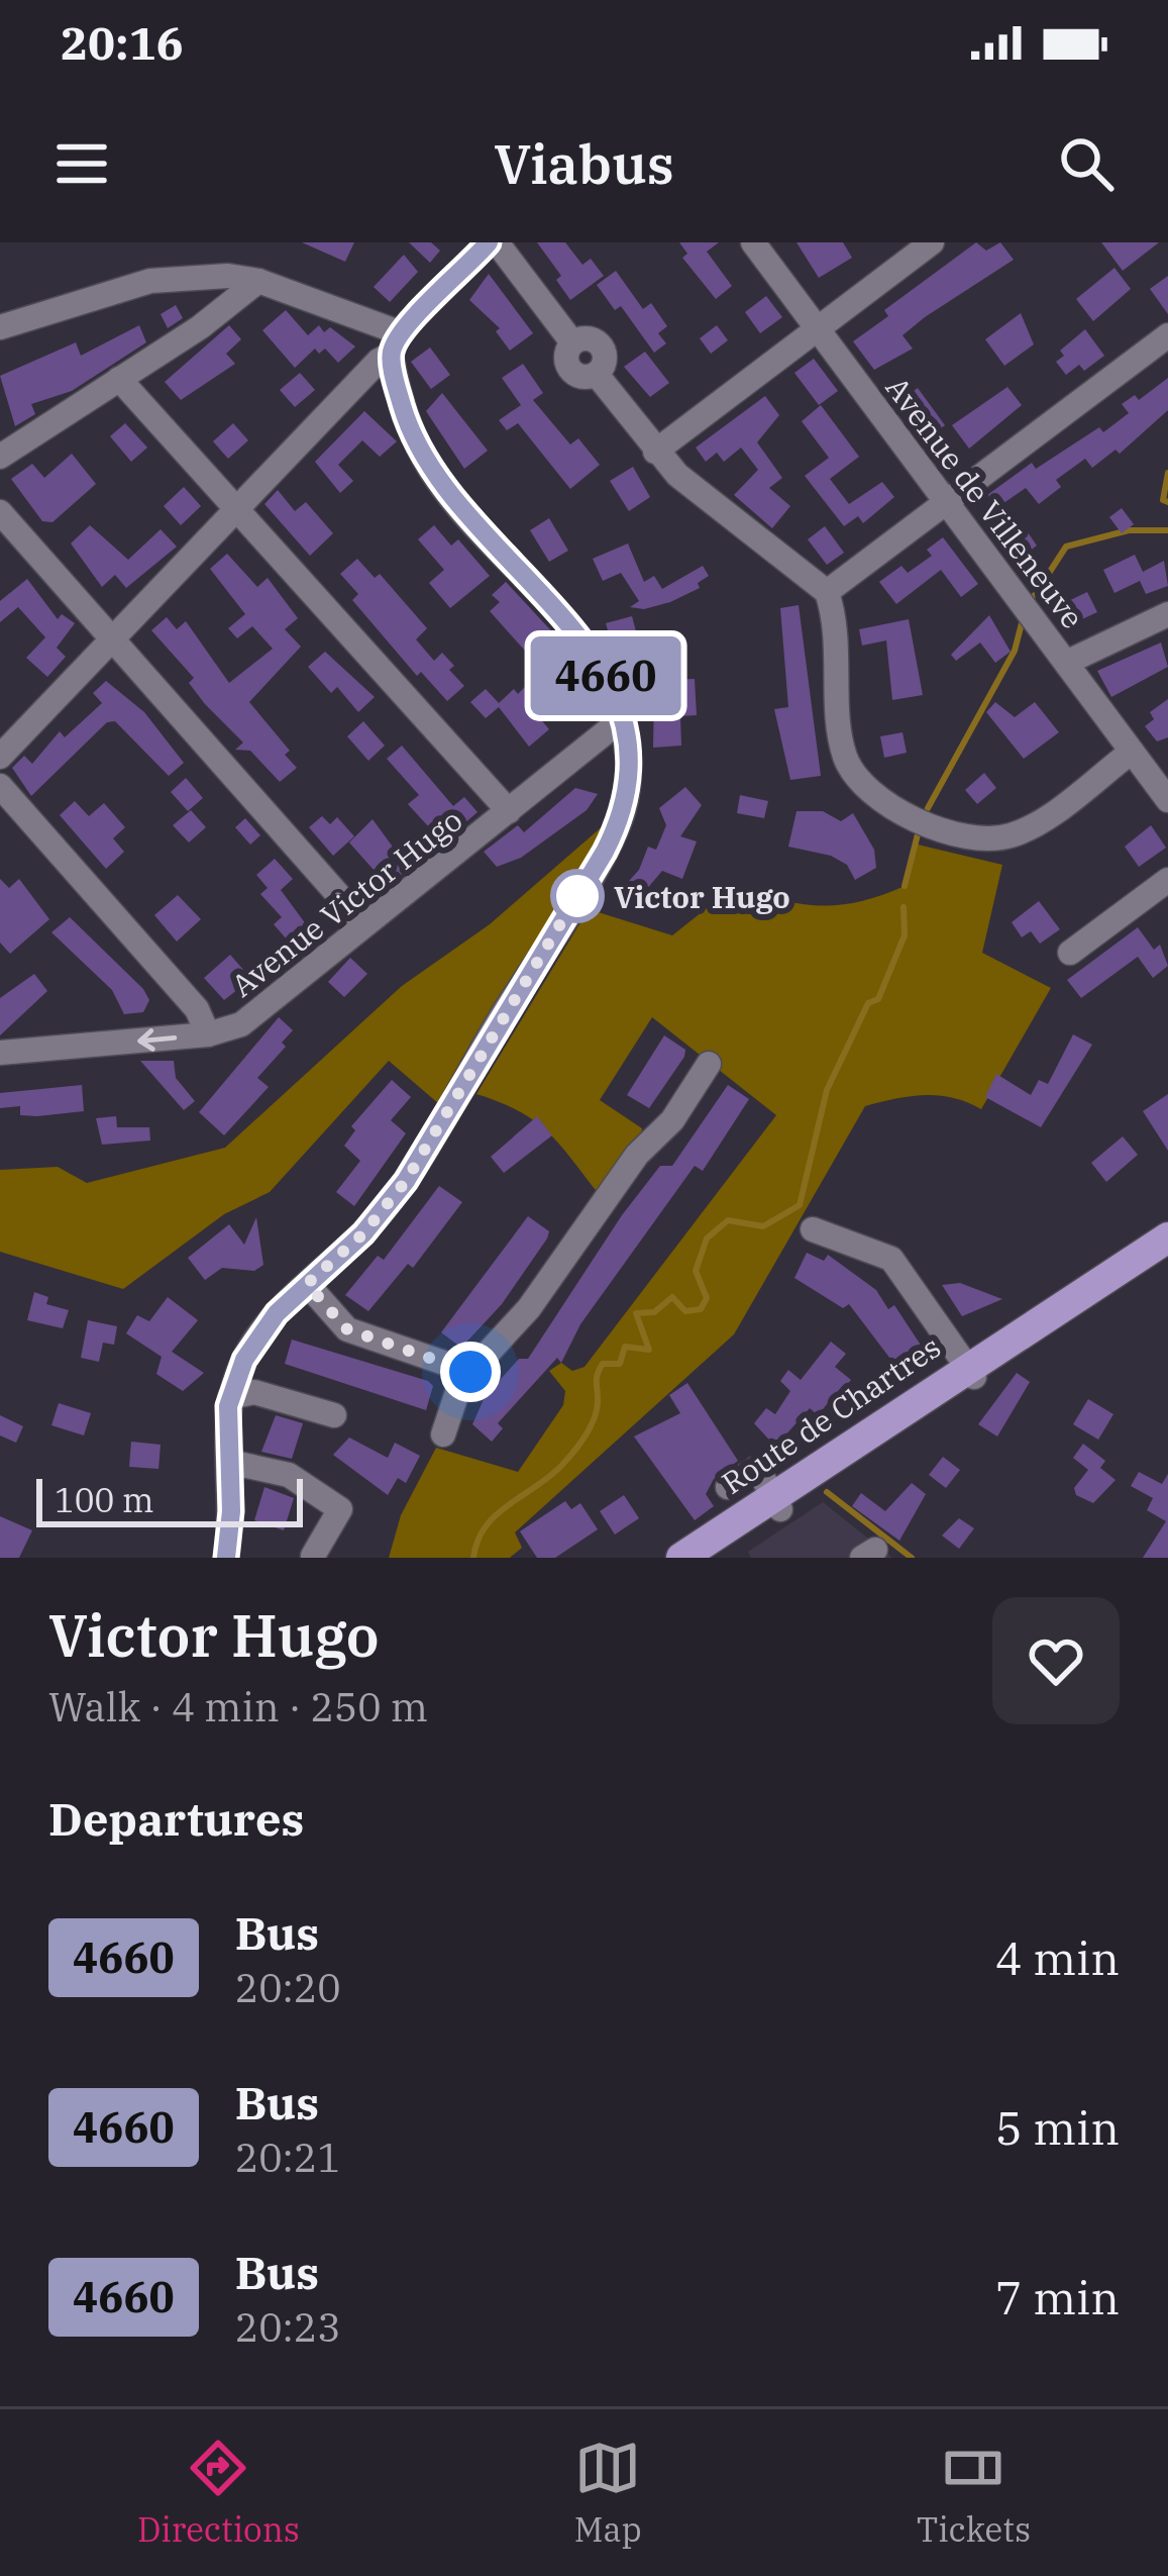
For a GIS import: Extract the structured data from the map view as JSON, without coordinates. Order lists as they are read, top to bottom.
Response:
{
  "streets": {
    "main road": ["Route de Chartres"],
    "street": ["Avenue de Villeneuve", "Avenue Victor Hugo"]
  },
  "places": ["Victor Hugo"],
  "lines": ["bus line 4660"],
  "scale_bar": "100 m",
  "page": {
    "status": "20:16",
    "header": "Viabus",
    "on_map": "4660",
    "scale": "100 m",
    "heading": [
      ["Victor Hugo", "Walk · 4 min · 250 m"],
      "Departures"
    ],
    "list": [
      {
        "mark": "4660",
        "name": "Bus",
        "note": "20:20",
        "value": "4 min"
      },
      {
        "mark": "4660",
        "name": "Bus",
        "note": "20:21",
        "value": "5 min"
      },
      {
        "mark": "4660",
        "name": "Bus",
        "note": "20:23",
        "value": "7 min"
      }
    ],
    "tabs": ["Directions", "Map", "Tickets"]
  }
}
